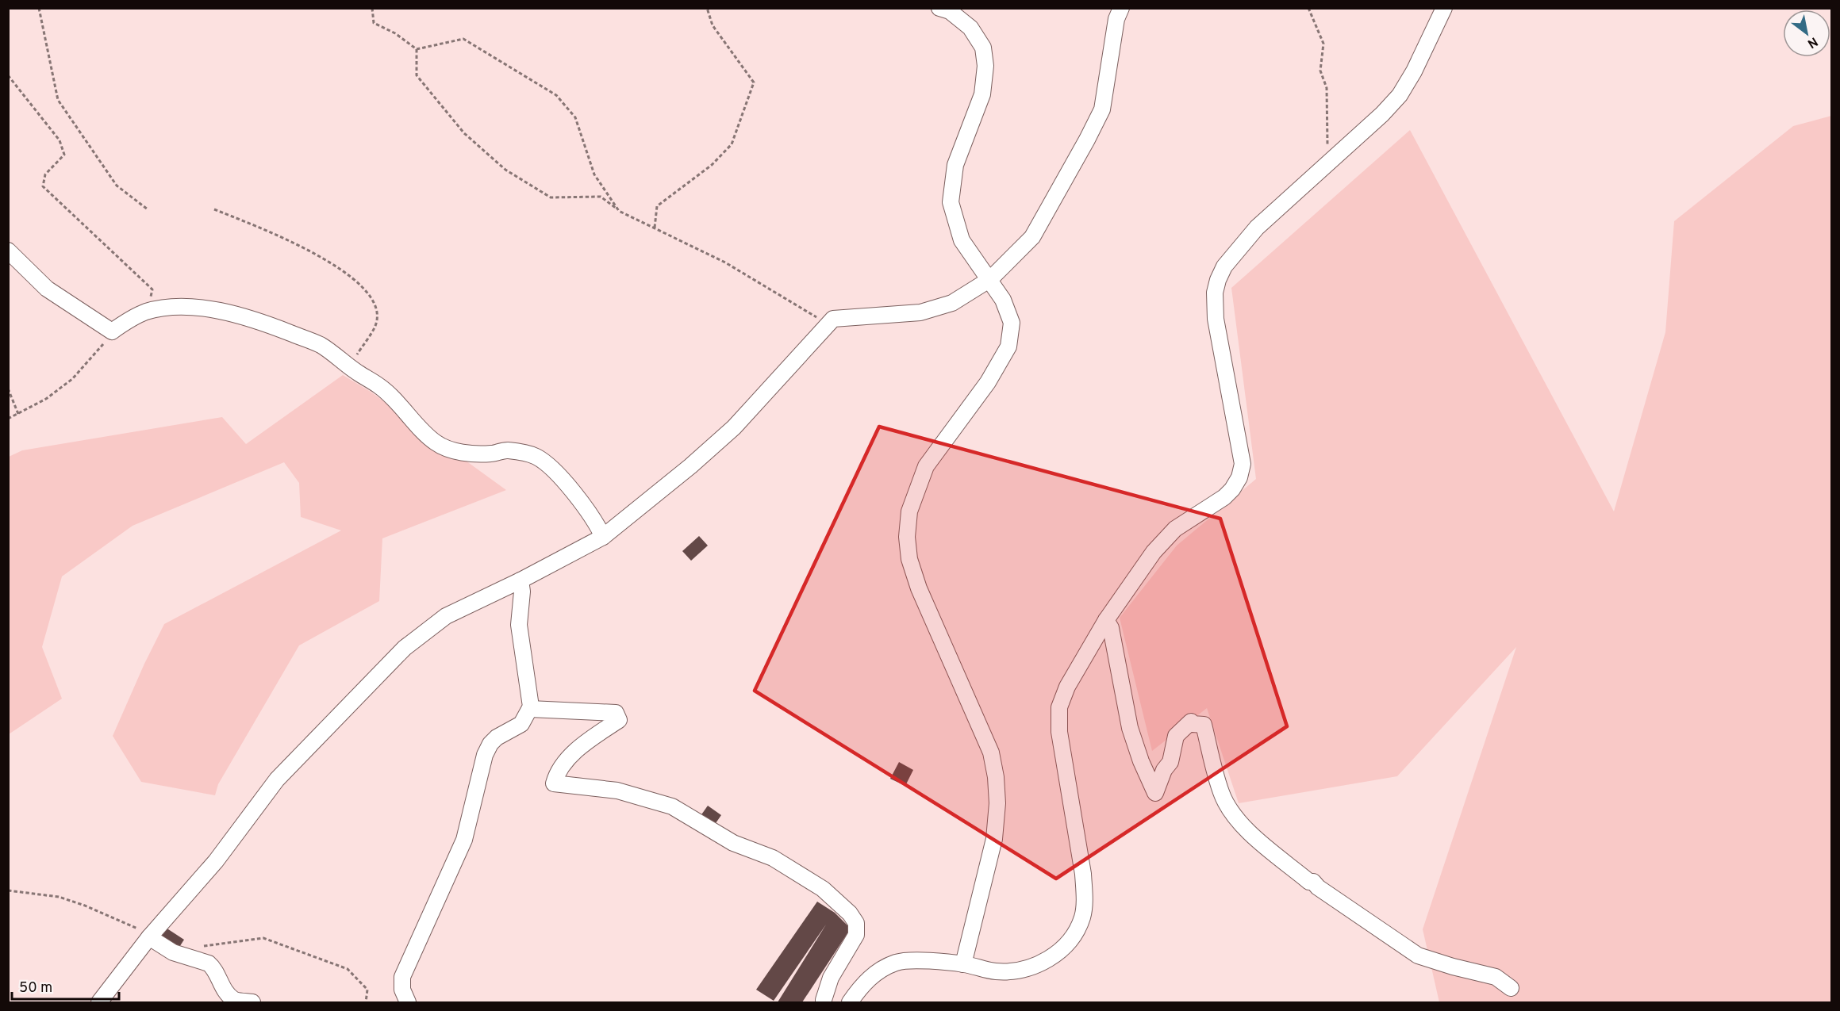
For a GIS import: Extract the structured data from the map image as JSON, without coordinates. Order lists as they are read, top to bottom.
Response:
{
  "scale_bar": "50 m",
  "north": "bottom right"
}
